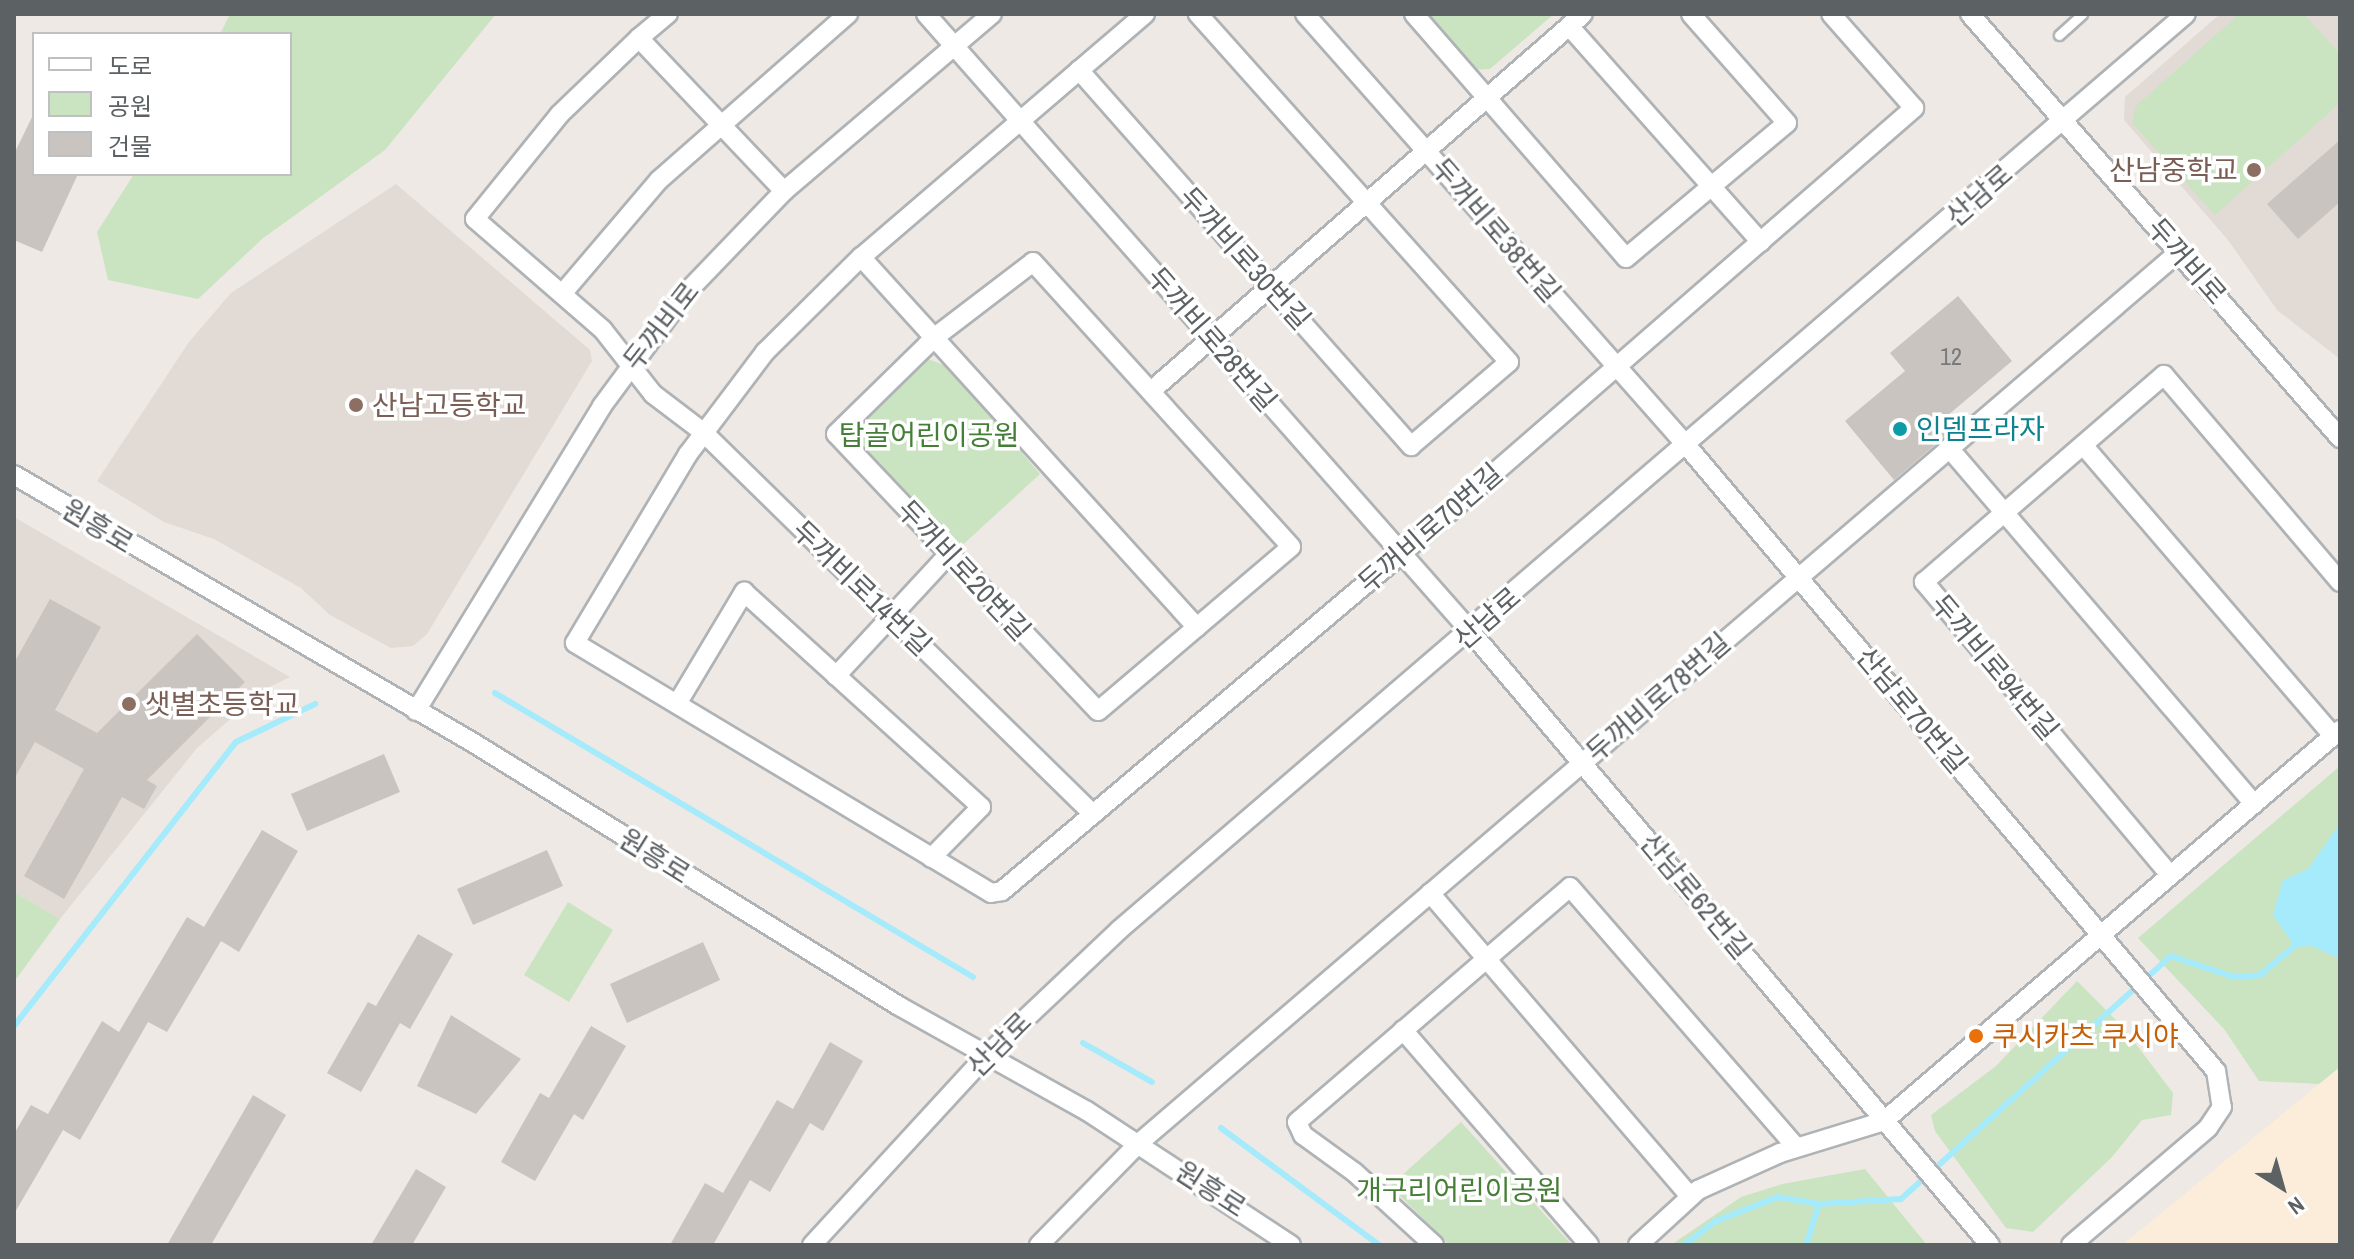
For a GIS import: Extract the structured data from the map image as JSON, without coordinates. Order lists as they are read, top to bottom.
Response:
{
  "streets": {
    "street": [
      "산남로",
      "두꺼비로38번길",
      "두꺼비로30번길",
      "두꺼비로",
      "두꺼비로28번길",
      "원흥로",
      "두꺼비로70번길",
      "두꺼비로20번길",
      "두꺼비로14번길",
      "두꺼비로94번길",
      "두꺼비로78번길",
      "산남로70번길",
      "산남로62번길"
    ]
  },
  "crossings": [
    ["산남로", "두꺼비로38번길"],
    ["산남로", "두꺼비로"],
    ["산남로", "두꺼비로28번길"],
    ["산남로", "원흥로"],
    ["산남로", "산남로70번길"],
    ["산남로", "산남로62번길"],
    ["두꺼비로38번길", "두꺼비로70번길"],
    ["두꺼비로38번길", "산남로70번길"],
    ["두꺼비로", "두꺼비로28번길"],
    ["두꺼비로", "원흥로"],
    ["두꺼비로", "두꺼비로14번길"],
    ["두꺼비로", "두꺼비로78번길"],
    ["두꺼비로28번길", "두꺼비로70번길"],
    ["두꺼비로28번길", "산남로62번길"],
    ["원흥로", "두꺼비로78번길"],
    ["두꺼비로70번길", "두꺼비로14번길"],
    ["두꺼비로78번길", "산남로70번길"],
    ["두꺼비로78번길", "산남로62번길"]
  ],
  "parks": ["탑골어린이공원", "개구리어린이공원"],
  "places": [
    "산남중학교",
    "산남고등학교",
    "인뎀프라자",
    "샛별초등학교",
    "쿠시카츠 쿠시야"
  ],
  "house_numbers": ["12"],
  "legend": ["도로", "공원", "건물"],
  "north": "bottom right"
}
